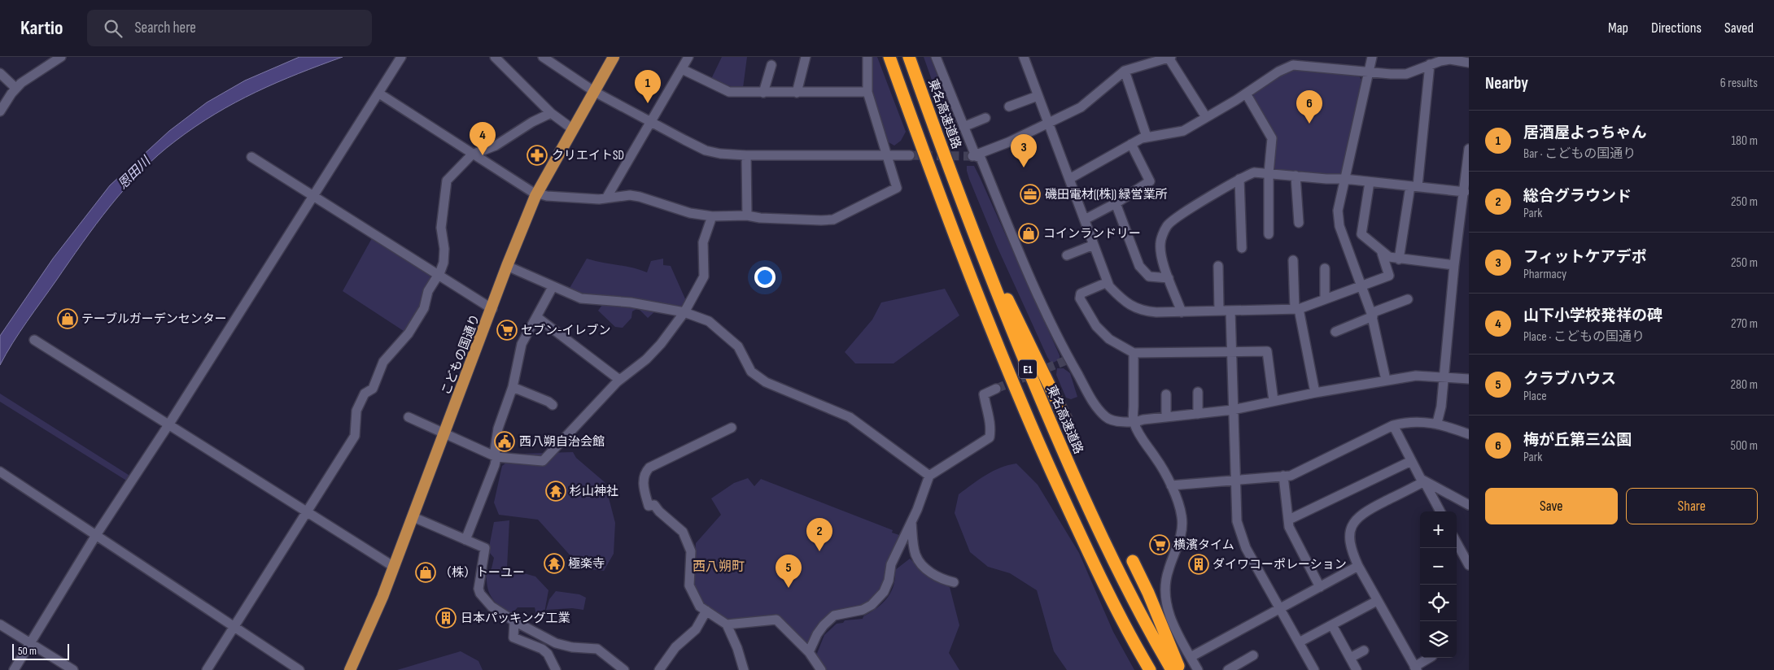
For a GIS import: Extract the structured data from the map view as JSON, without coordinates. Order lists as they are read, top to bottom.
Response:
{
  "streets": {
    "highway": ["東名高速道路", "E1"],
    "main road": ["こどもの国通り"]
  },
  "districts": ["西八朔町"],
  "water": ["恩田川"],
  "places": {
    "pharmacy": ["クリエイトSD"],
    "office": ["磯田電材((株)) 緑営業所"],
    "shop": ["コインランドリー", "テーブルガーデンセンター", "（株）トーユー"],
    "supermarket": ["セブン-イレブン", "横濱タイム"],
    "public building": ["西八朔自治会館"],
    "temple": ["杉山神社", "極楽寺"],
    "building": ["ダイワコーポレーション", "日本パッキング工業"]
  },
  "scale_bar": "50 m",
  "page": {
    "header": "Kartio",
    "search": "Search here",
    "nav": ["Map", "Directions", "Saved"],
    "heading": ["Nearby", "6 results"],
    "pins": [
      "1",
      "6",
      "4",
      "3",
      "2",
      "5"
    ],
    "list": [
      {
        "mark": "1",
        "name": "居酒屋よっちゃん",
        "note": "Bar · こどもの国通り",
        "value": "180 m"
      },
      {
        "mark": "2",
        "name": "総合グラウンド",
        "note": "Park",
        "value": "250 m"
      },
      {
        "mark": "3",
        "name": "フィットケアデポ",
        "note": "Pharmacy",
        "value": "250 m"
      },
      {
        "mark": "4",
        "name": "山下小学校発祥の碑",
        "note": "Place · こどもの国通り",
        "value": "270 m"
      },
      {
        "mark": "5",
        "name": "クラブハウス",
        "note": "Place",
        "value": "280 m"
      },
      {
        "mark": "6",
        "name": "梅が丘第三公園",
        "note": "Park",
        "value": "500 m"
      }
    ],
    "buttons": ["Save", "Share"],
    "map_buttons": ["+", "−"],
    "scale": "50 m"
  }
}
